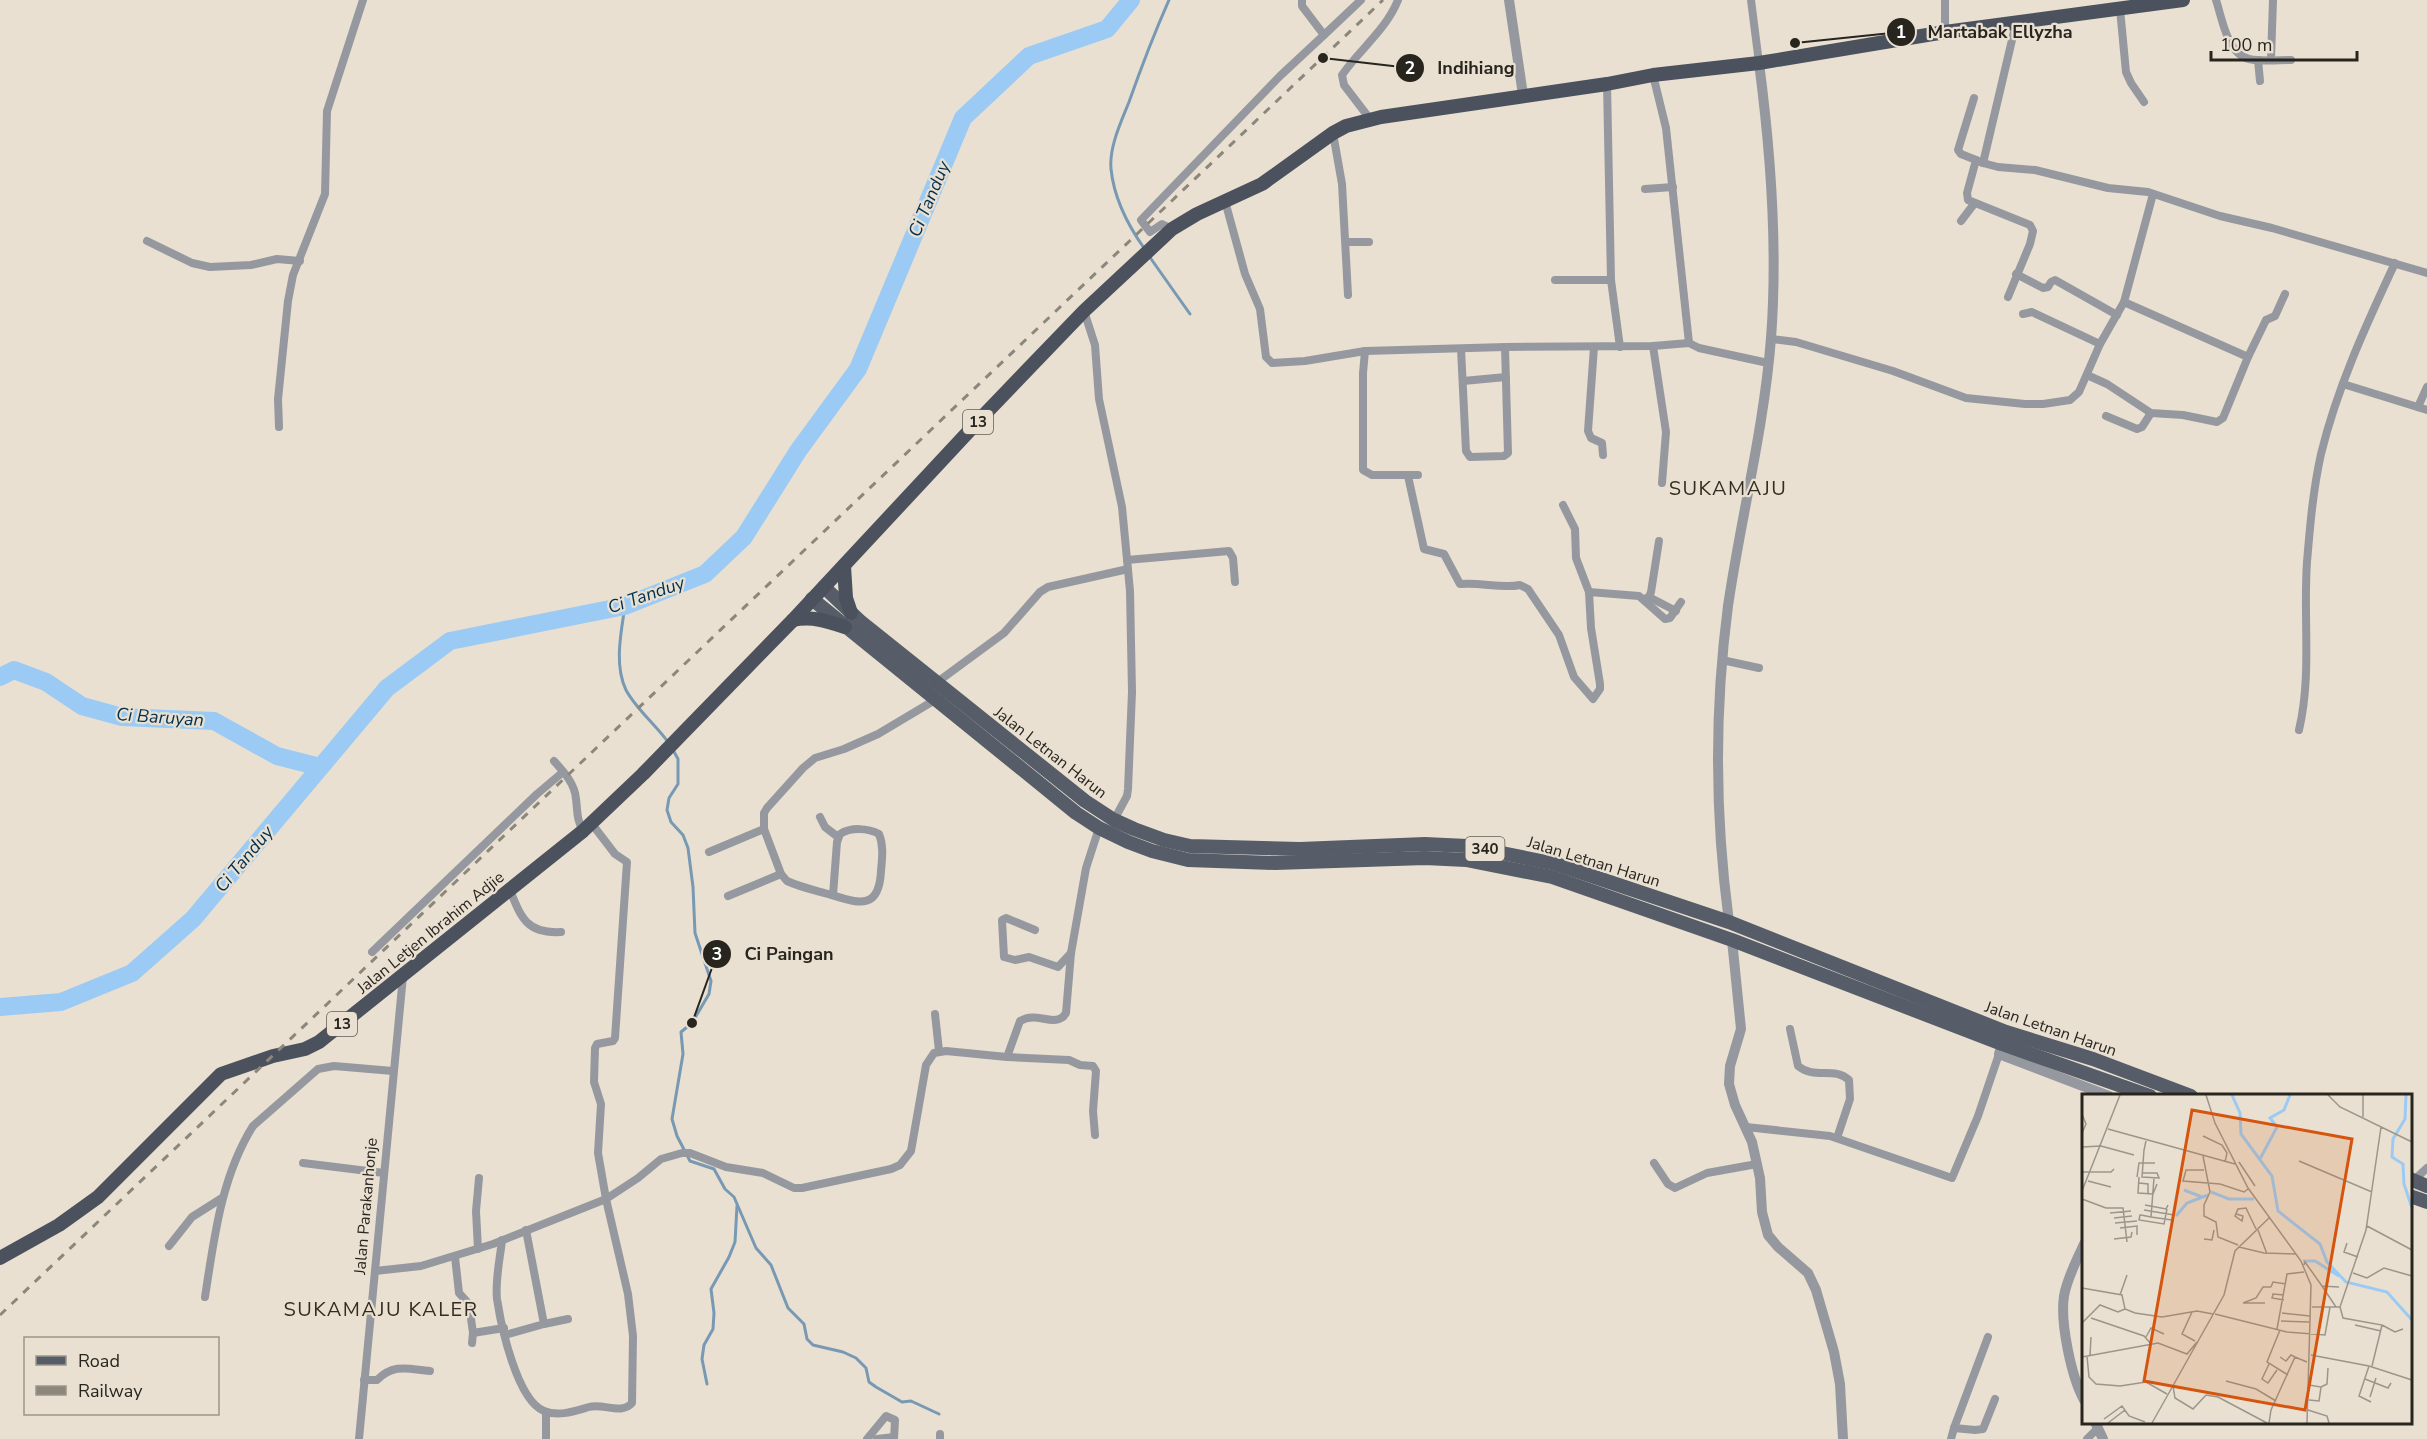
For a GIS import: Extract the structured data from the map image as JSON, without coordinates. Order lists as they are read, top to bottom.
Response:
{
  "streets": {
    "highway": ["13", "Jalan Letjen Ibrahim Adjie"],
    "main road": ["Jalan Letnan Harun", "340"],
    "street": ["Jalan Parakanhonje"]
  },
  "crossings": [
    ["13", "Jalan Letnan Harun"],
    ["13", "Jalan Letjen Ibrahim Adjie"],
    ["Jalan Letjen Ibrahim Adjie", "Jalan Parakanhonje"]
  ],
  "districts": ["SUKAMAJU", "SUKAMAJU KALER"],
  "water": ["Ci Tanduy", "Ci Baruyan"],
  "places": ["Martabak Ellyzha", "Indihiang", "Ci Paingan"],
  "legend": ["Road", "Railway"],
  "scale_bar": "100 m"
}
